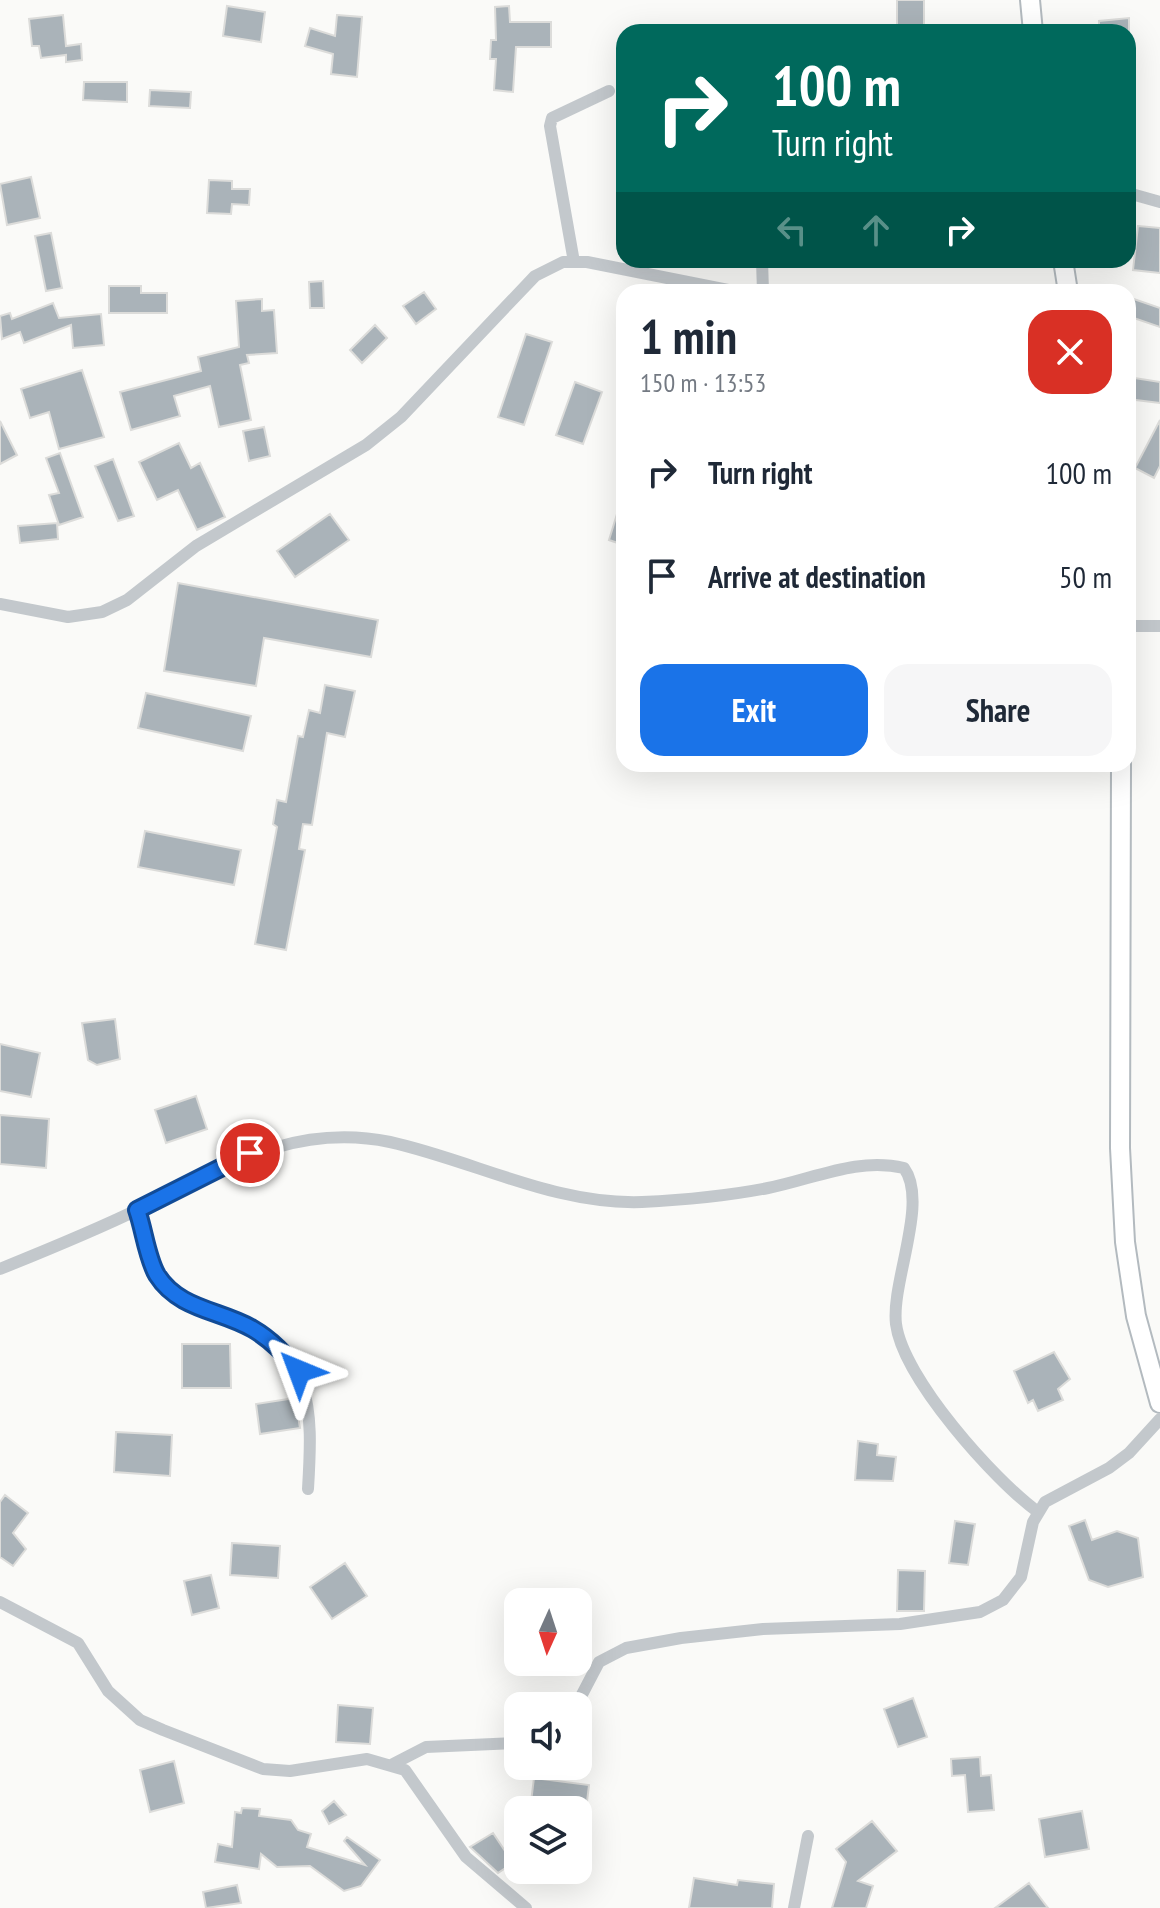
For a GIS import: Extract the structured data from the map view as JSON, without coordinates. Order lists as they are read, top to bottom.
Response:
{
  "north": "bottom",
  "page": {
    "turn": ["100 m", "Turn right"],
    "heading": ["1 min", "150 m · 13:53"],
    "list": [
      {
        "name": "Turn right",
        "value": "100 m"
      },
      {
        "name": "Arrive at destination",
        "value": "50 m"
      }
    ],
    "buttons": ["Exit", "Share"]
  }
}
